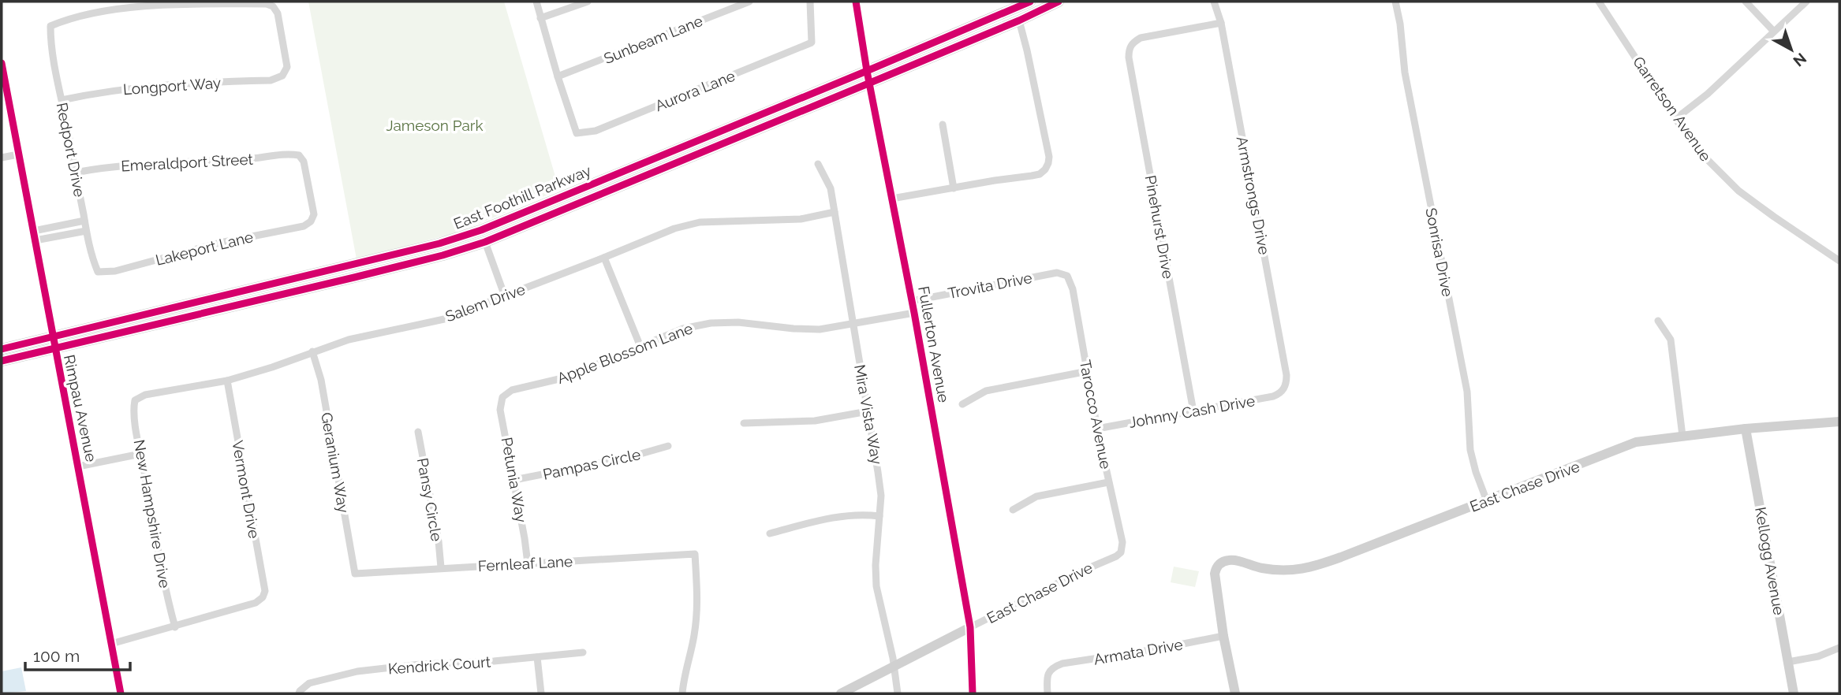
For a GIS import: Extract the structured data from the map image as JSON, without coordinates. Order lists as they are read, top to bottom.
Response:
{
  "streets": {
    "main road": [
      "East Foothill Parkway",
      "Fullerton Avenue",
      "Rimpau Avenue",
      "East Chase Drive",
      "Kellogg Avenue"
    ],
    "street": [
      "Sunbeam Lane",
      "Longport Way",
      "Aurora Lane",
      "Garretson Avenue",
      "Redport Drive",
      "Emeraldport Street",
      "Armstrongs Drive",
      "Pinehurst Drive",
      "Lakeport Lane",
      "Sonrisa Drive",
      "Trovita Drive",
      "Salem Drive",
      "Apple Blossom Lane",
      "Johnny Cash Drive",
      "Mira Vista Way",
      "Tarocco Avenue",
      "Geranium Way",
      "Pampas Circle",
      "Petunia Way",
      "Vermont Drive",
      "Pansy Circle",
      "New Hampshire Drive",
      "Fernleaf Lane",
      "Armata Drive",
      "Kendrick Court"
    ]
  },
  "crossings": [
    ["Sunbeam Lane", "Aurora Lane"],
    ["Longport Way", "Redport Drive"],
    ["Redport Drive", "Emeraldport Street"],
    ["Redport Drive", "Lakeport Lane"],
    ["Emeraldport Street", "Lakeport Lane"],
    ["Armstrongs Drive", "Pinehurst Drive"],
    ["Armstrongs Drive", "Johnny Cash Drive"],
    ["East Foothill Parkway", "Fullerton Avenue"],
    ["East Foothill Parkway", "Rimpau Avenue"],
    ["Pinehurst Drive", "Johnny Cash Drive"],
    ["Sonrisa Drive", "East Chase Drive"],
    ["Trovita Drive", "Fullerton Avenue"],
    ["Trovita Drive", "Tarocco Avenue"],
    ["Salem Drive", "Mira Vista Way"],
    ["Salem Drive", "Geranium Way"],
    ["Salem Drive", "Vermont Drive"],
    ["Salem Drive", "New Hampshire Drive"],
    ["Fullerton Avenue", "Apple Blossom Lane"],
    ["Fullerton Avenue", "East Chase Drive"],
    ["Apple Blossom Lane", "Mira Vista Way"],
    ["Apple Blossom Lane", "Petunia Way"],
    ["Johnny Cash Drive", "Tarocco Avenue"],
    ["Mira Vista Way", "East Chase Drive"],
    ["Tarocco Avenue", "East Chase Drive"],
    ["Geranium Way", "Fernleaf Lane"],
    ["Pampas Circle", "Petunia Way"],
    ["Petunia Way", "Fernleaf Lane"],
    ["East Chase Drive", "Kellogg Avenue"],
    ["East Chase Drive", "Armata Drive"],
    ["Vermont Drive", "New Hampshire Drive"],
    ["Pansy Circle", "Fernleaf Lane"]
  ],
  "parks": ["Jameson Park"],
  "scale_bar": "100 m",
  "north": "bottom right"
}
